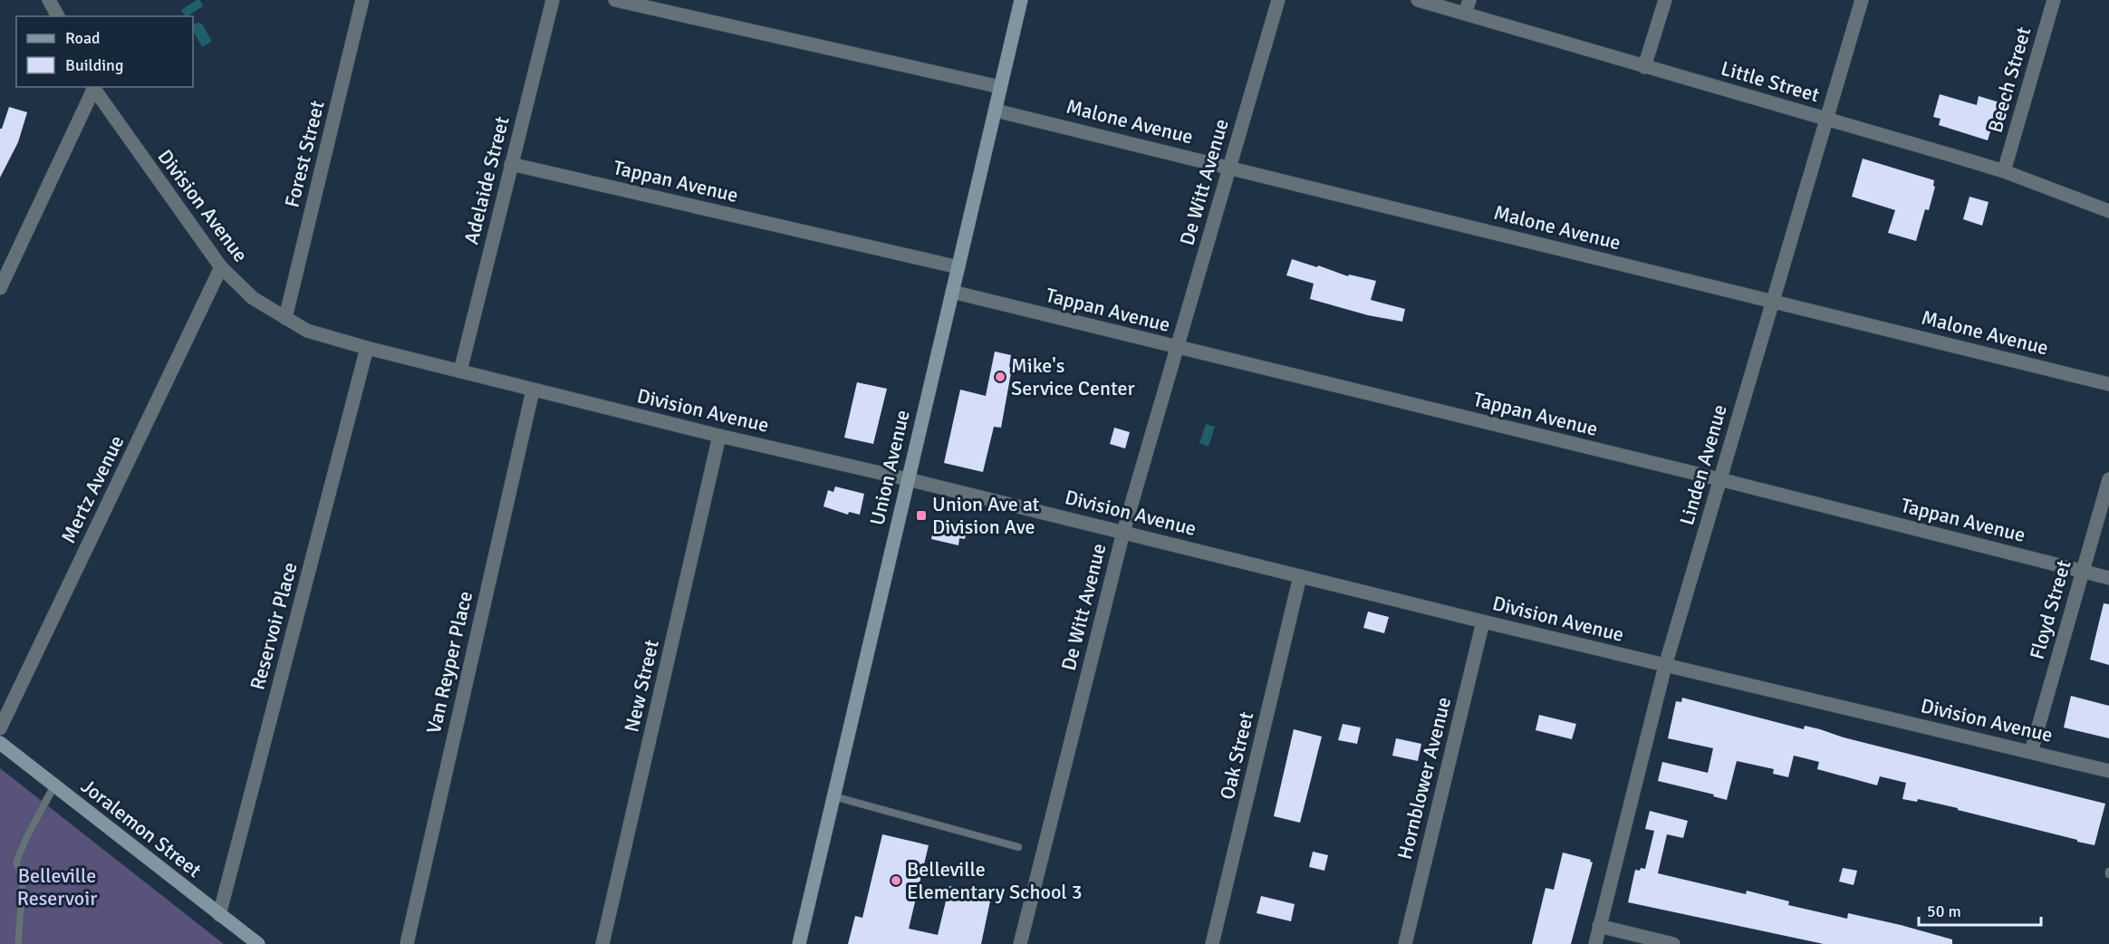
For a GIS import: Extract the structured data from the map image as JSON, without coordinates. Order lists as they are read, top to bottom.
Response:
{
  "streets": {
    "street": [
      "Beech Street",
      "Little Street",
      "Malone Avenue",
      "Forest Street",
      "Adelaide Street",
      "Tappan Avenue",
      "De Witt Avenue",
      "Division Avenue",
      "Linden Avenue",
      "Union Avenue",
      "Mertz Avenue",
      "Floyd Street",
      "Reservoir Place",
      "Van Reyper Place",
      "New Street",
      "Oak Street",
      "Hornblower Avenue",
      "Joralemon Street"
    ]
  },
  "crossings": [
    ["Beech Street", "Little Street"],
    ["Little Street", "Linden Avenue"],
    ["Malone Avenue", "De Witt Avenue"],
    ["Malone Avenue", "Linden Avenue"],
    ["Malone Avenue", "Union Avenue"],
    ["Forest Street", "Division Avenue"],
    ["Adelaide Street", "Tappan Avenue"],
    ["Adelaide Street", "Division Avenue"],
    ["Tappan Avenue", "De Witt Avenue"],
    ["Tappan Avenue", "Linden Avenue"],
    ["Tappan Avenue", "Union Avenue"],
    ["Tappan Avenue", "Floyd Street"],
    ["De Witt Avenue", "Division Avenue"],
    ["Division Avenue", "Linden Avenue"],
    ["Division Avenue", "Union Avenue"],
    ["Division Avenue", "Mertz Avenue"],
    ["Division Avenue", "Floyd Street"],
    ["Division Avenue", "Reservoir Place"],
    ["Division Avenue", "Van Reyper Place"],
    ["Division Avenue", "New Street"],
    ["Division Avenue", "Oak Street"],
    ["Division Avenue", "Hornblower Avenue"],
    ["Reservoir Place", "Joralemon Street"]
  ],
  "parks": ["Belleville Reservoir"],
  "places": {
    "other": ["Mike's Service Center", "Belleville Elementary School 3"],
    "transit": ["Union Ave at Division Ave"]
  },
  "legend": ["Road", "Building"],
  "scale_bar": "50 m"
}
